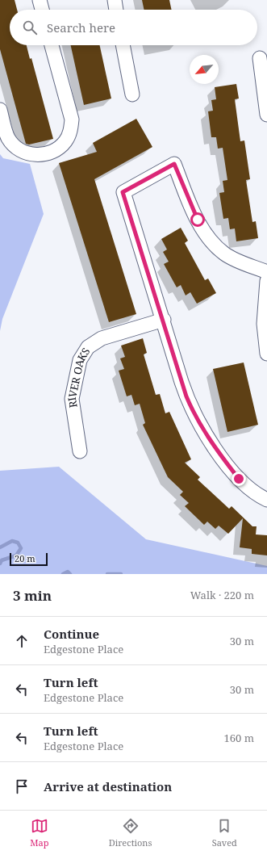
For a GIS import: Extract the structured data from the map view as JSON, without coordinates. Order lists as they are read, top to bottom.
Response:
{
  "streets": {
    "street": ["RIVER OAKS"]
  },
  "scale_bar": "20 m",
  "north": "bottom left",
  "page": {
    "search": "Search here",
    "scale": "20 m",
    "heading": ["3 min", "Walk · 220 m"],
    "list": [
      ["Continue", "Edgestone Place", "30 m"],
      ["Turn left", "Edgestone Place", "30 m"],
      ["Turn left", "Edgestone Place", "160 m"],
      "Arrive at destination"
    ],
    "nav": ["Map", "Directions", "Saved"]
  }
}
